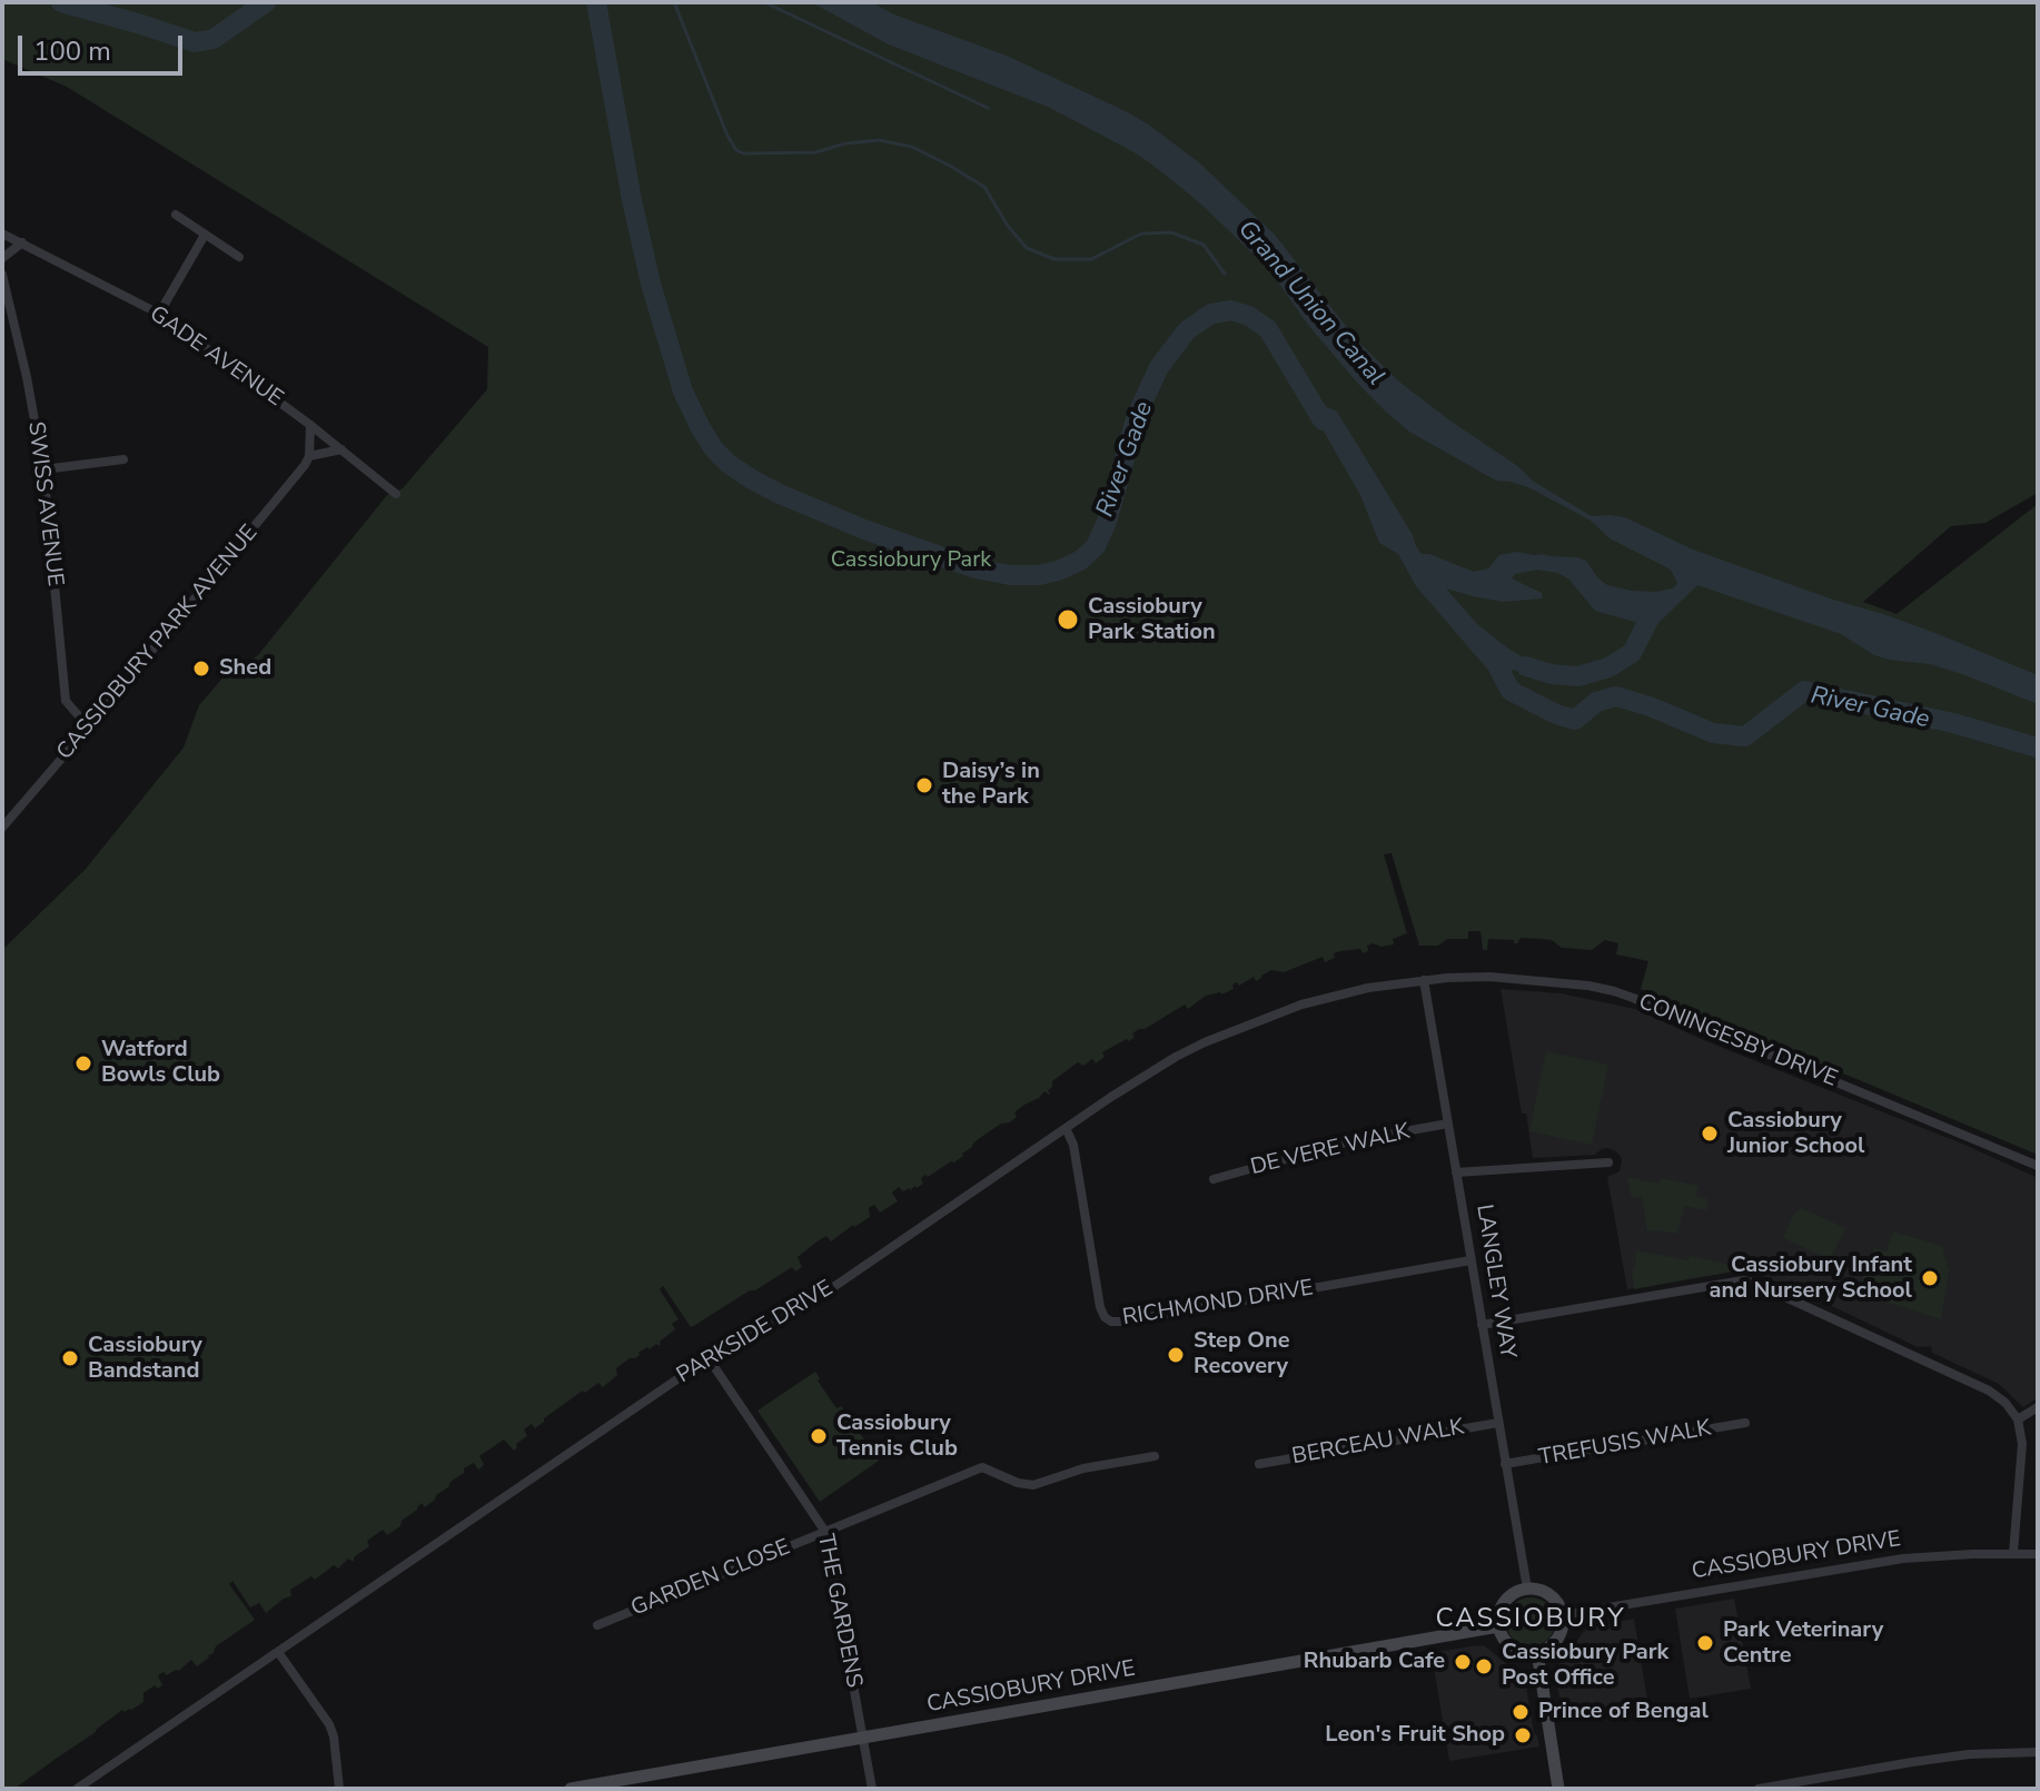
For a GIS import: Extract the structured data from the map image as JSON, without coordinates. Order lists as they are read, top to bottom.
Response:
{
  "streets": {
    "street": [
      "GADE AVENUE",
      "SWISS AVENUE",
      "CASSIOBURY PARK AVENUE",
      "CONINGESBY DRIVE",
      "DE VERE WALK",
      "LANGLEY WAY",
      "RICHMOND DRIVE",
      "PARKSIDE DRIVE",
      "BERCEAU WALK",
      "TREFUSIS WALK",
      "CASSIOBURY DRIVE",
      "GARDEN CLOSE",
      "THE GARDENS"
    ]
  },
  "crossings": [
    ["SWISS AVENUE", "CASSIOBURY PARK AVENUE"],
    ["CONINGESBY DRIVE", "LANGLEY WAY"],
    ["CONINGESBY DRIVE", "PARKSIDE DRIVE"],
    ["DE VERE WALK", "LANGLEY WAY"],
    ["LANGLEY WAY", "RICHMOND DRIVE"],
    ["LANGLEY WAY", "PARKSIDE DRIVE"],
    ["LANGLEY WAY", "BERCEAU WALK"],
    ["LANGLEY WAY", "TREFUSIS WALK"],
    ["LANGLEY WAY", "CASSIOBURY DRIVE"],
    ["RICHMOND DRIVE", "PARKSIDE DRIVE"],
    ["PARKSIDE DRIVE", "THE GARDENS"],
    ["CASSIOBURY DRIVE", "THE GARDENS"],
    ["GARDEN CLOSE", "THE GARDENS"]
  ],
  "districts": ["CASSIOBURY"],
  "water": ["Grand Union Canal", "River Gade"],
  "parks": ["Cassiobury Park"],
  "places": [
    "Cassiobury Park Station",
    "Shed",
    "Daisy’s in the Park",
    "Watford Bowls Club",
    "Cassiobury Junior School",
    "Cassiobury Infant and Nursery School",
    "Step One Recovery",
    "Cassiobury Bandstand",
    "Cassiobury Tennis Club",
    "Park Veterinary Centre",
    "Rhubarb Cafe",
    "Cassiobury Park Post Office",
    "Prince of Bengal",
    "Leon's Fruit Shop"
  ],
  "scale_bar": "100 m"
}
